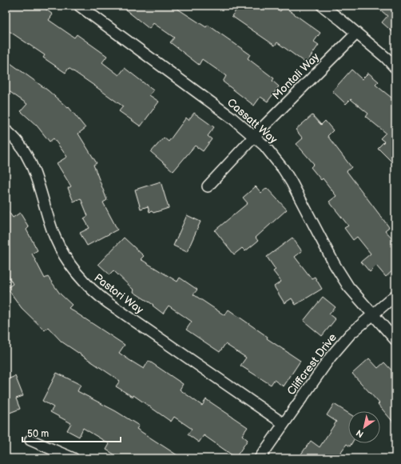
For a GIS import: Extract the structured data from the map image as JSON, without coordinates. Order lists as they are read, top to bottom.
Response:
{
  "streets": {
    "street": [
      "Montali Way",
      "Cassatt Way",
      "Pastori Way",
      "Cliffcrest Drive"
    ]
  },
  "crossings": [
    ["Montali Way", "Cassatt Way"],
    ["Cassatt Way", "Cliffcrest Drive"],
    ["Pastori Way", "Cliffcrest Drive"]
  ],
  "scale_bar": "50 m",
  "north": "bottom left"
}
